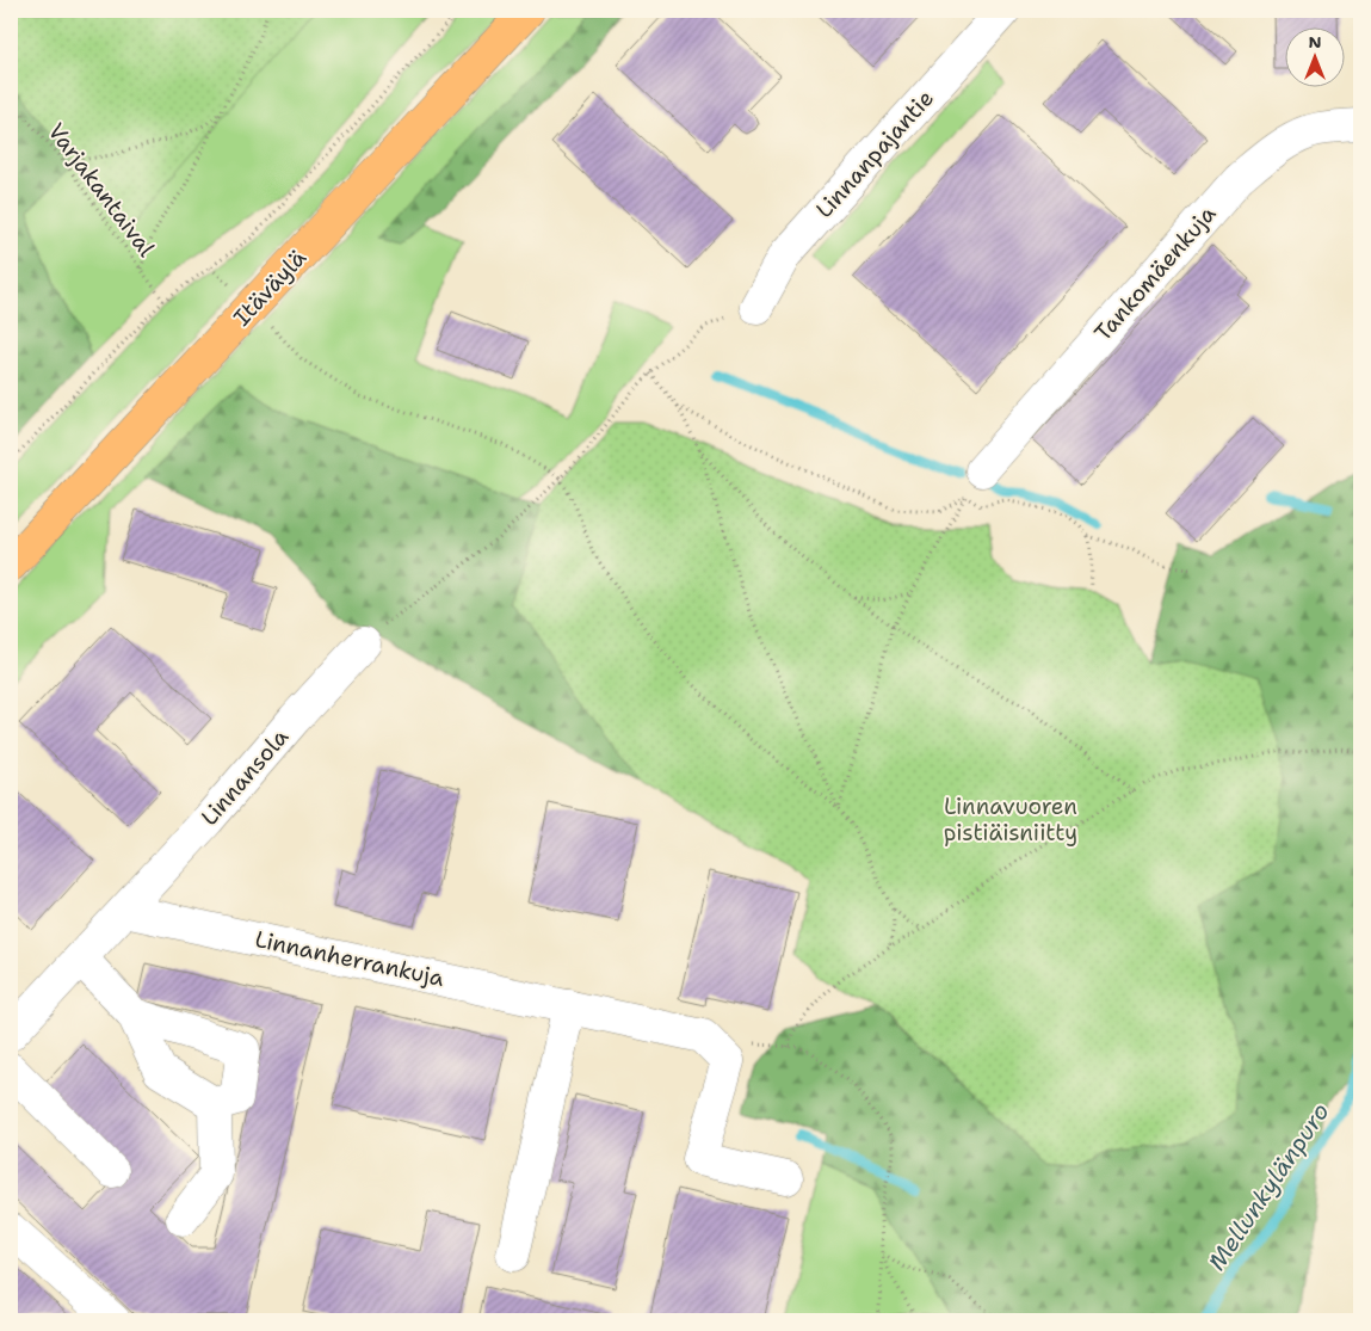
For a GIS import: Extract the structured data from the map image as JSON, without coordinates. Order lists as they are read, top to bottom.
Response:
{
  "streets": {
    "main road": ["Itäväylä"],
    "street": [
      "Linnanpajantie",
      "Tankomäenkuja",
      "Linnansola",
      "Linnanherrankuja"
    ],
    "path": ["Varjakantaival"]
  },
  "crossings": [
    ["Linnansola", "Linnanherrankuja"]
  ],
  "water": ["Mellunkylänpuro"],
  "parks": ["Linnavuoren pistiäisniitty"],
  "north": "top"
}
